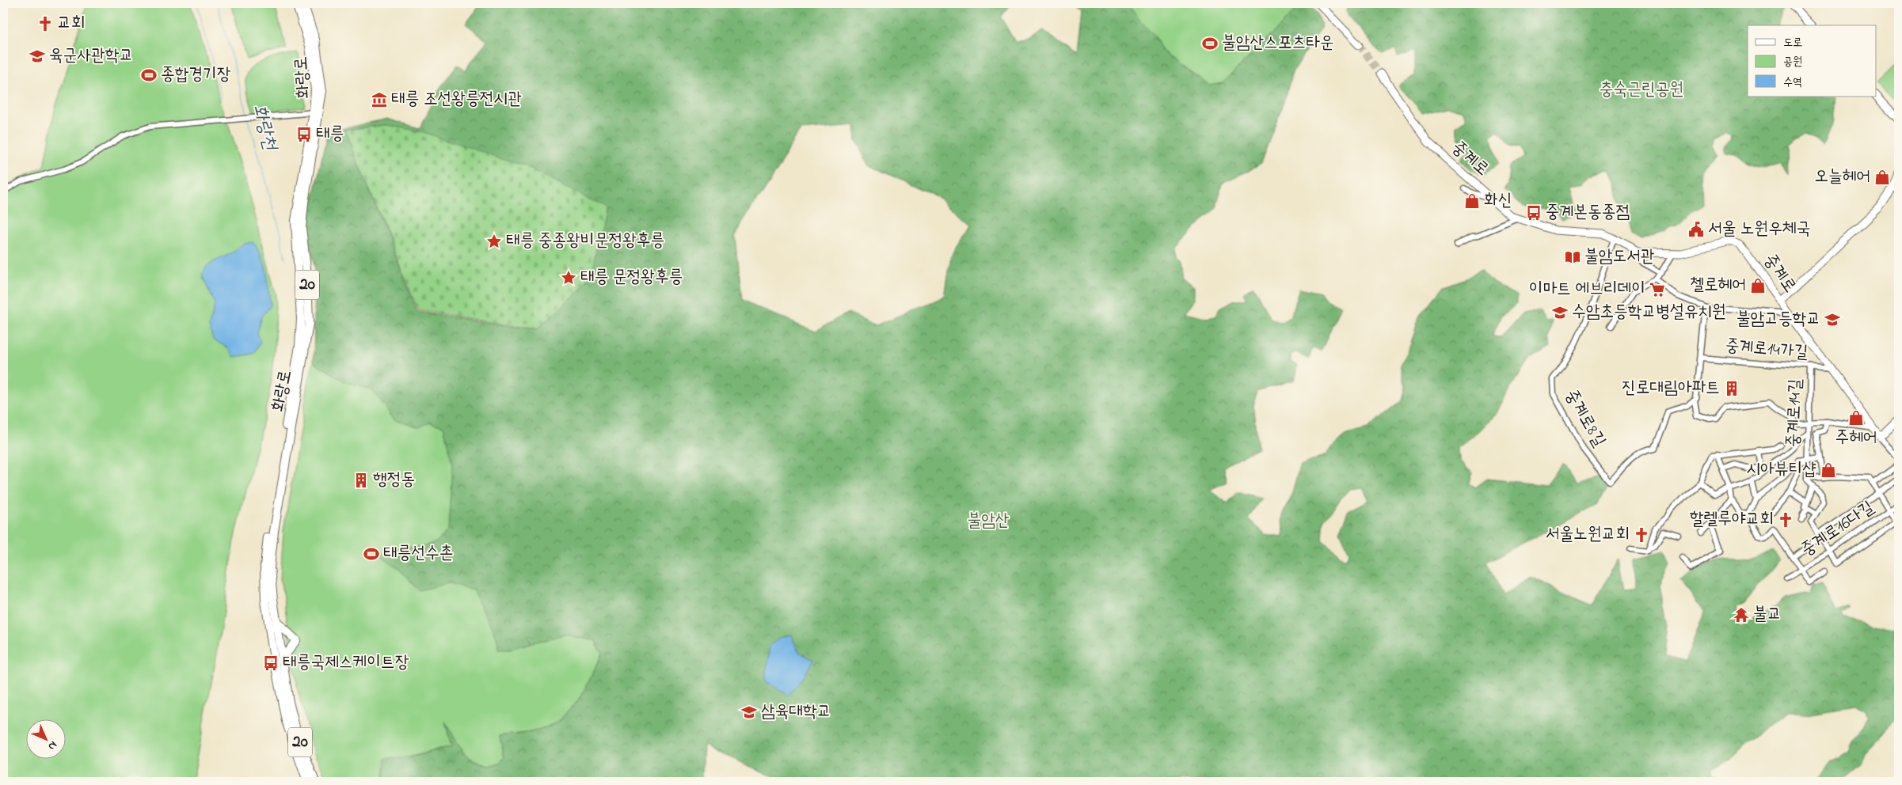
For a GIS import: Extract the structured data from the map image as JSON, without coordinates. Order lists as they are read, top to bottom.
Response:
{
  "streets": {
    "main road": ["화랑로", "20"],
    "street": [
      "중계로",
      "중계로14가길",
      "중계로14길",
      "중계로8길",
      "중계로16다길"
    ]
  },
  "crossings": [
    ["화랑로", "20"],
    ["중계로", "중계로14가길"],
    ["중계로", "중계로8길"],
    ["중계로14가길", "중계로14길"]
  ],
  "water": ["화랑천"],
  "parks": ["충숙근린공원", "불암산"],
  "places": {
    "church": ["교회", "할렐루야교회", "서울노원교회"],
    "sports": ["불암산스포츠타운", "종합경기장", "태릉선수촌"],
    "school or university": [
      "육군사관학교",
      "수암초등학교병설유치원",
      "불암고등학교",
      "삼육대학교"
    ],
    "museum": ["태릉 조선왕릉전시관"],
    "bus stop": ["태릉", "중계본동종점", "태릉국제스케이트장"],
    "shop": [
      "오늘헤어",
      "화신",
      "첼로헤어",
      "주헤어",
      "시아뷰티샵"
    ],
    "public building": ["서울 노원우체국"],
    "place": ["태릉 중종왕비문정왕후릉", "태릉 문정왕후릉"],
    "library": ["불암도서관"],
    "supermarket": ["이마트 에브리데이"],
    "building": ["진로대림아파트", "행정동"],
    "temple": ["불교"]
  },
  "legend": ["도로", "공원", "수역"],
  "north": "bottom right"
}
